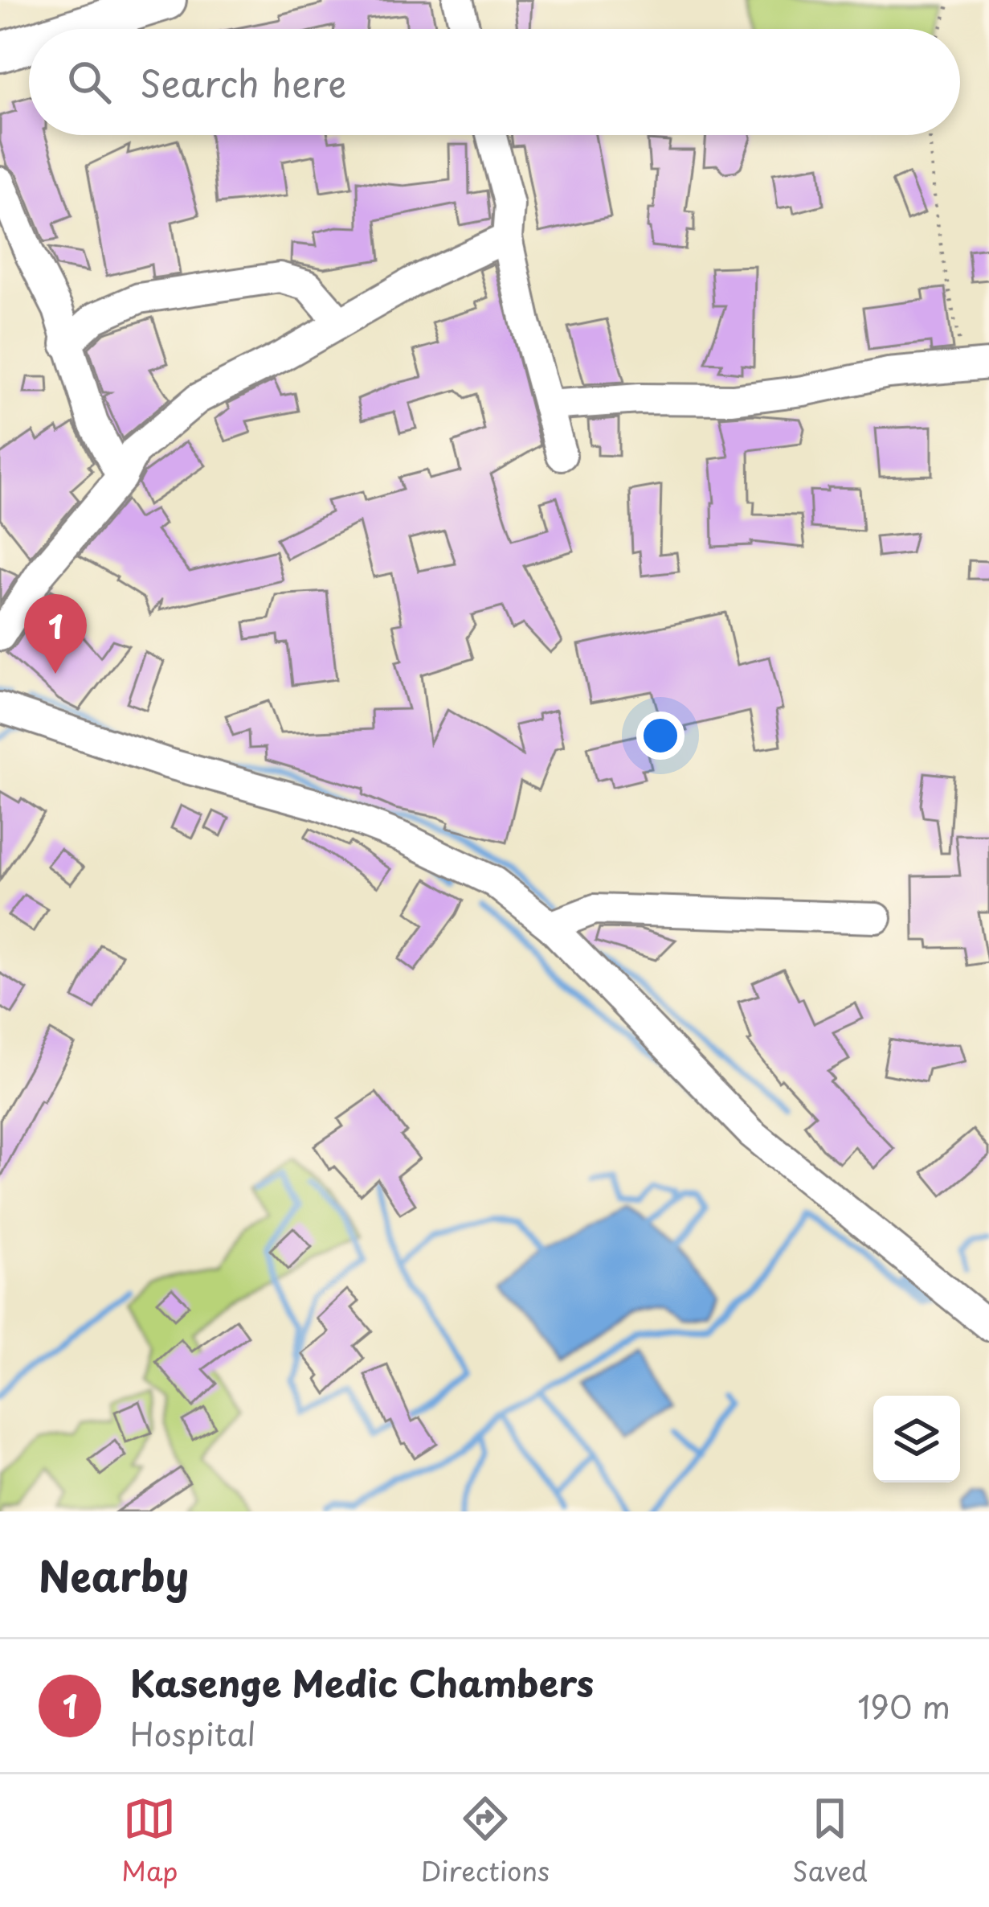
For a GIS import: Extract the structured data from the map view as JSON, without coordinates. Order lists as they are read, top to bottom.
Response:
{
  "page": {
    "search": "Search here",
    "pins": "1",
    "heading": "Nearby",
    "list": [
      {
        "mark": "1",
        "name": "Kasenge Medic Chambers",
        "note": "Hospital",
        "value": "190 m"
      }
    ],
    "nav": ["Map", "Directions", "Saved"]
  }
}
